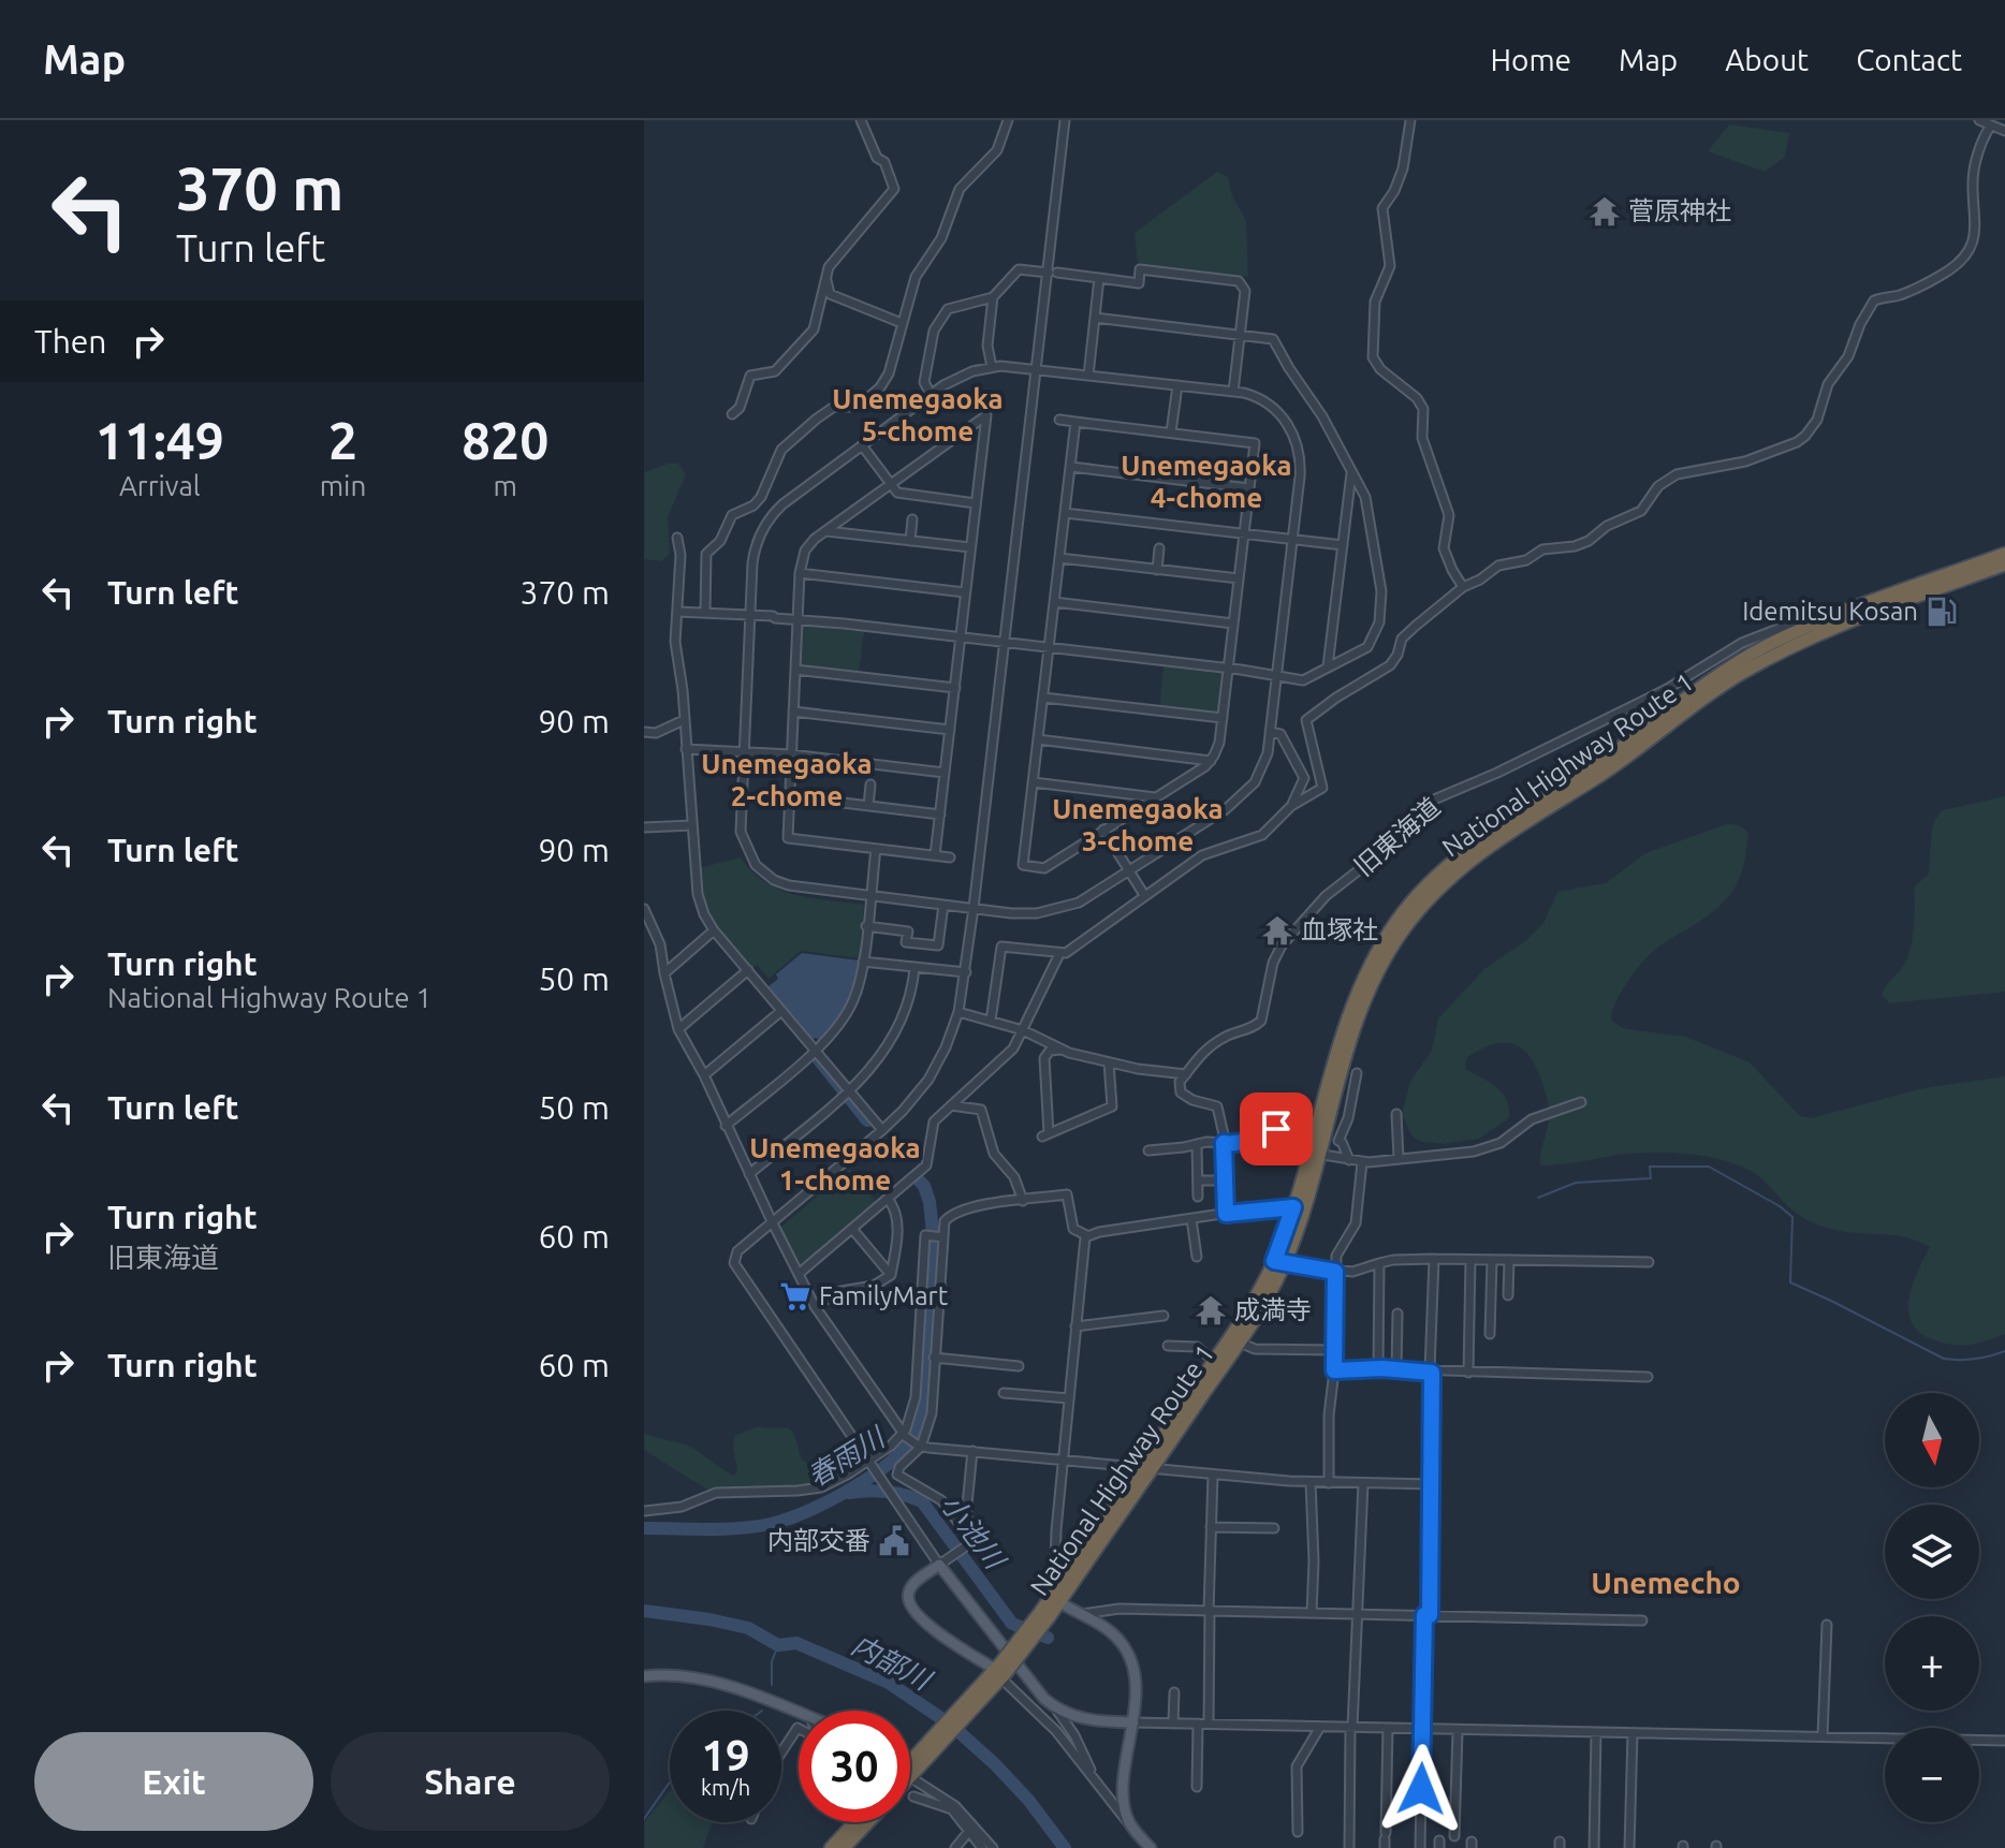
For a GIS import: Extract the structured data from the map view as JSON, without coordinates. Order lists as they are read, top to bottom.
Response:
{
  "streets": {
    "highway": ["National Highway Route 1"],
    "street": ["旧東海道"]
  },
  "crossings": [
    ["National Highway Route 1", "旧東海道"]
  ],
  "districts": [
    "Unemegaoka 5-chome",
    "Unemegaoka 4-chome",
    "Unemegaoka 2-chome",
    "Unemegaoka 3-chome",
    "Unemegaoka 1-chome",
    "Unemecho"
  ],
  "water": ["春雨川", "小池川", "内部川"],
  "places": {
    "temple": ["菅原神社", "血塚社", "成満寺"],
    "fuel station": ["Idemitsu Kosan"],
    "supermarket": ["FamilyMart"],
    "public building": ["内部交番"]
  },
  "north": "bottom",
  "page": {
    "header": "Map",
    "nav": [
      "Home",
      "Map",
      "About",
      "Contact"
    ],
    "turn": ["370 m", "Turn left"],
    "then": "Then",
    "eta": [
      "11:49",
      "Arrival",
      "2",
      "min",
      "820",
      "m"
    ],
    "list": [
      {
        "name": "Turn left",
        "value": "370 m"
      },
      {
        "name": "Turn right",
        "value": "90 m"
      },
      {
        "name": "Turn left",
        "value": "90 m"
      },
      {
        "name": "Turn right",
        "note": "National Highway Route 1",
        "value": "50 m"
      },
      {
        "name": "Turn left",
        "value": "50 m"
      },
      {
        "name": "Turn right",
        "note": "旧東海道",
        "value": "60 m"
      },
      {
        "name": "Turn right",
        "value": "60 m"
      }
    ],
    "map_buttons": ["+", "−"],
    "speed": "19 km/h",
    "limit": "30",
    "buttons": ["Exit", "Share"]
  }
}
